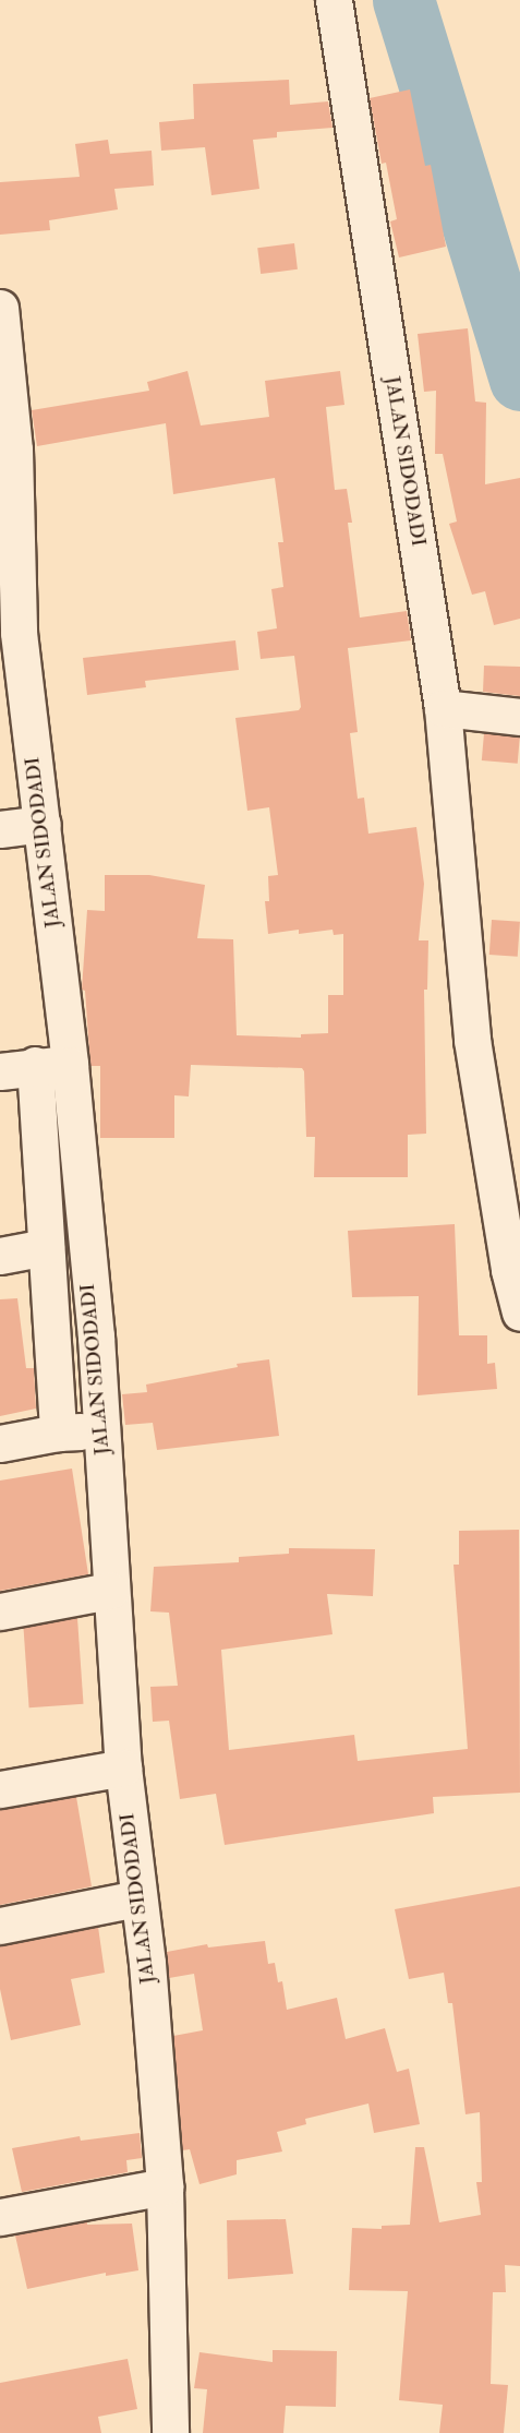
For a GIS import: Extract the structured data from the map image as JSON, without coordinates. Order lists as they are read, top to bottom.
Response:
{
  "streets": {
    "street": ["JALAN SIDODADI"]
  }
}
